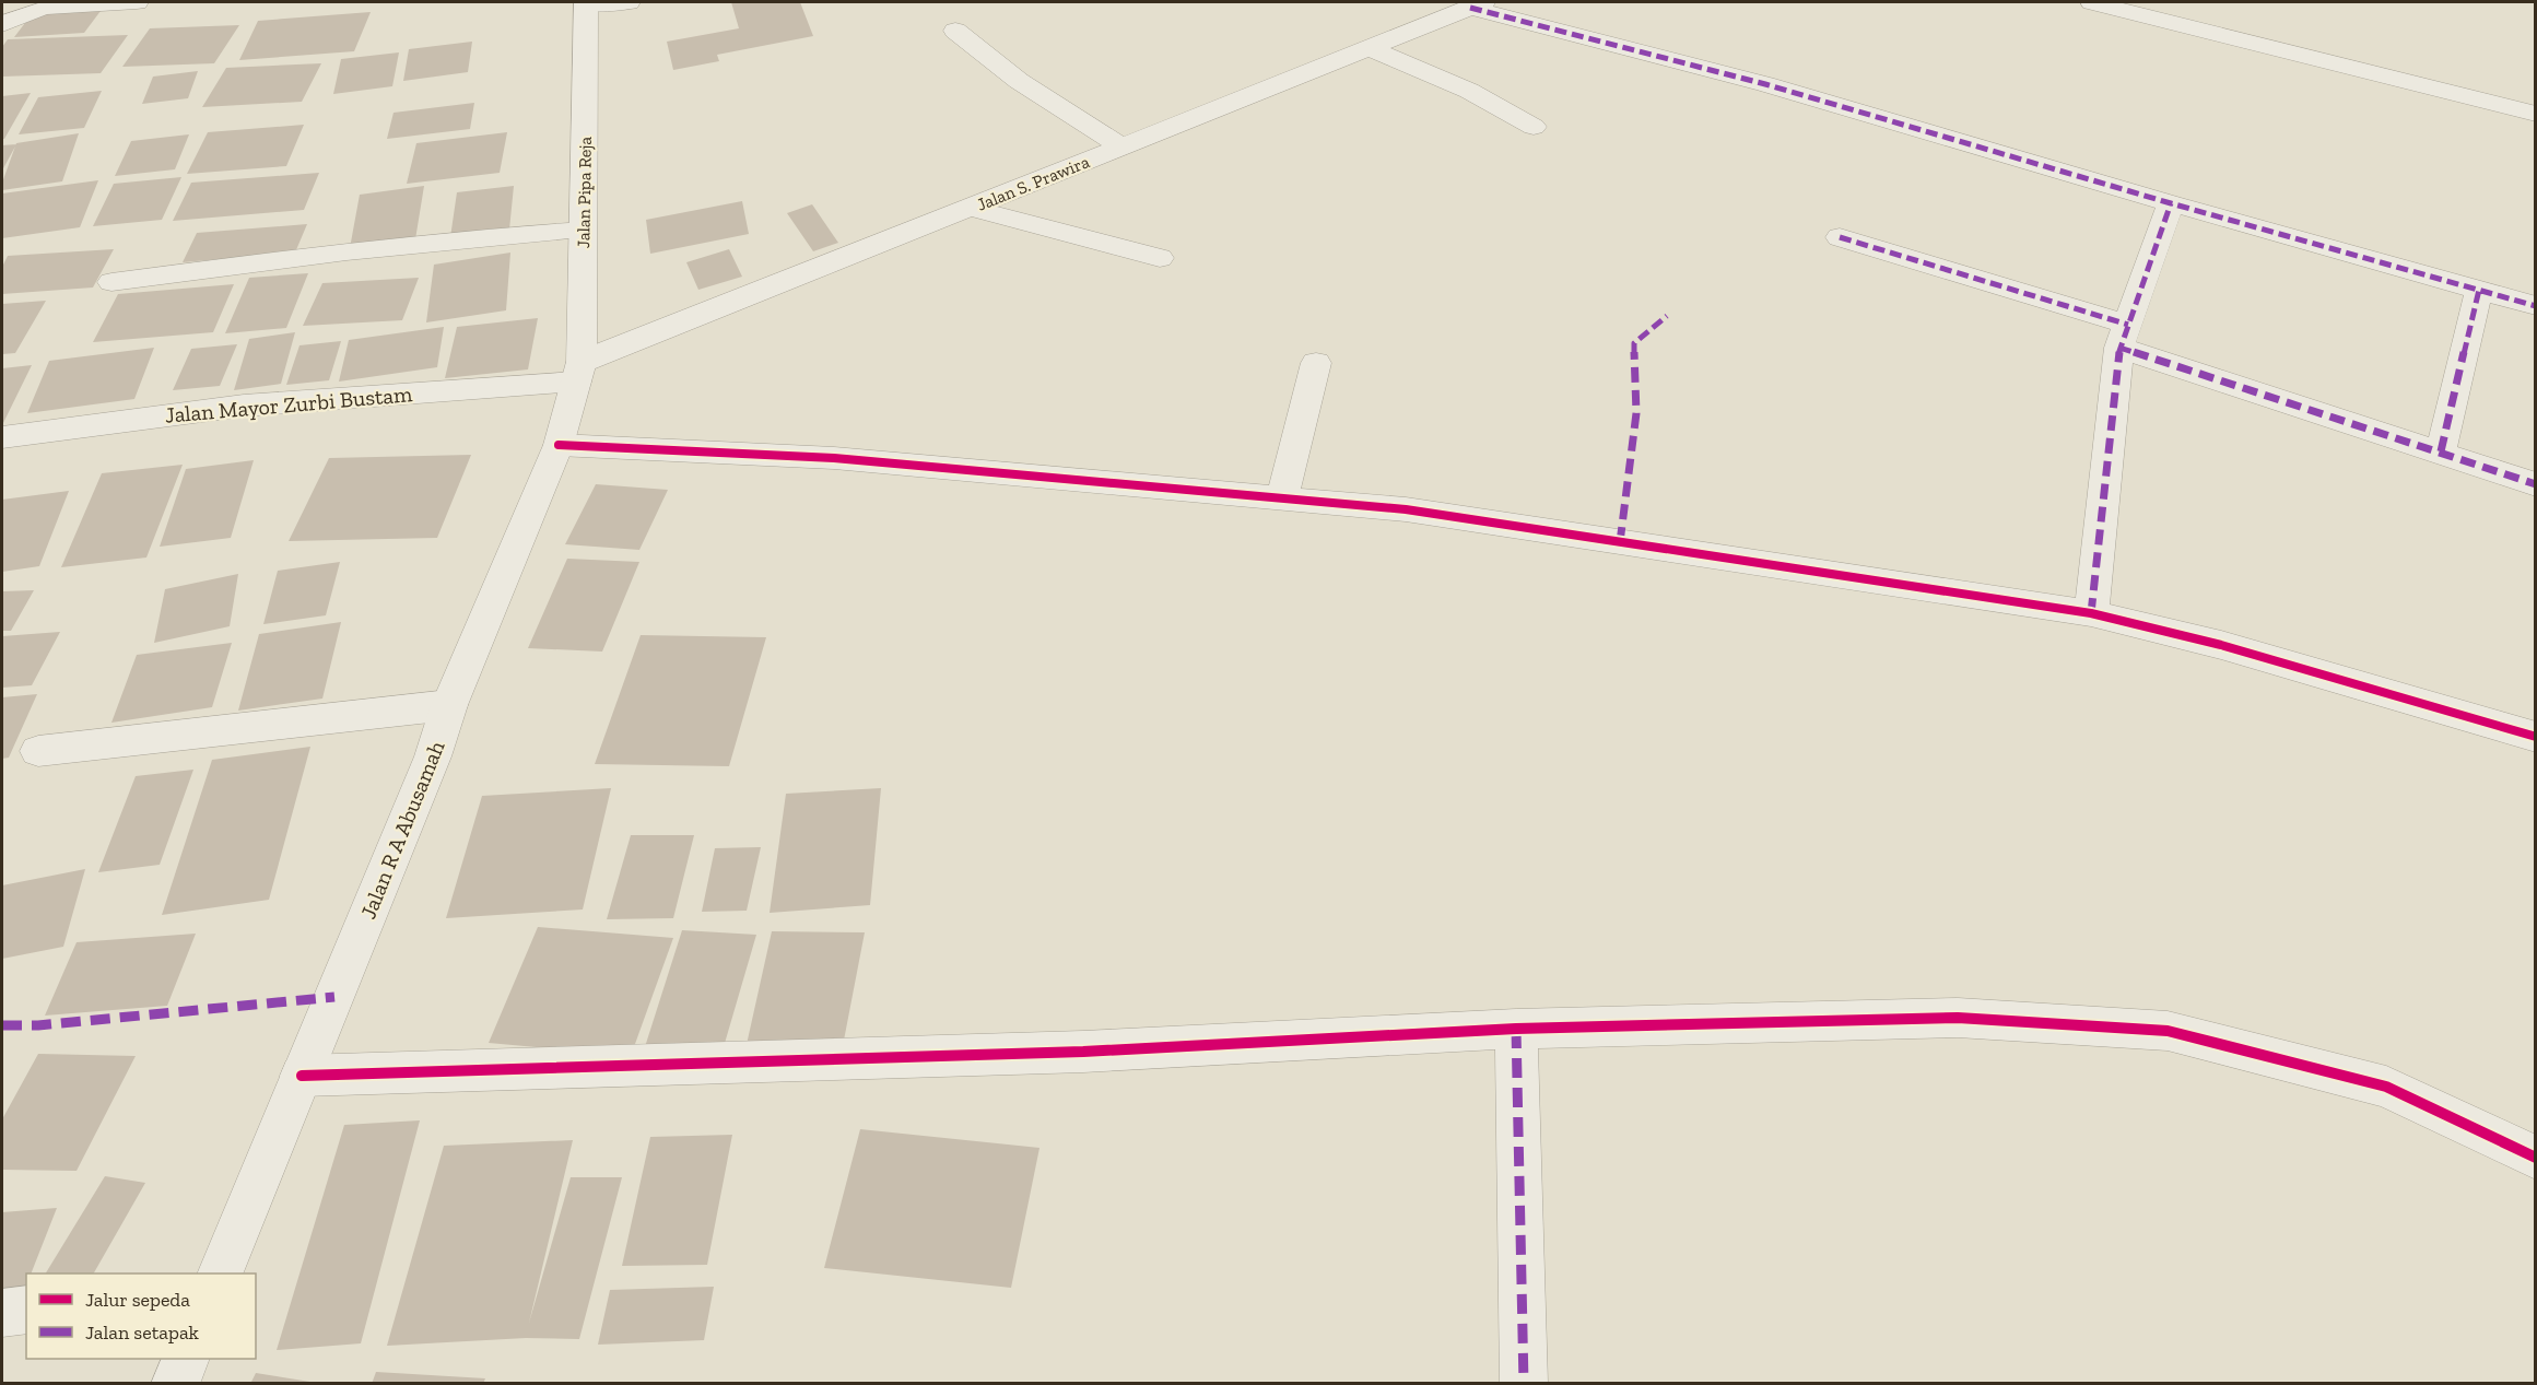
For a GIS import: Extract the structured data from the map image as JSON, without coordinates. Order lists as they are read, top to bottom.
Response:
{
  "streets": {
    "street": [
      "Jalan S. Prawira",
      "Jalan Pipa Reja",
      "Jalan Mayor Zurbi Bustam",
      "Jalan R A Abusamah"
    ]
  },
  "crossings": [
    ["Jalan S. Prawira", "Jalan Pipa Reja"],
    ["Jalan S. Prawira", "Jalan Mayor Zurbi Bustam"],
    ["Jalan S. Prawira", "Jalan R A Abusamah"],
    ["Jalan Pipa Reja", "Jalan Mayor Zurbi Bustam"],
    ["Jalan Pipa Reja", "Jalan R A Abusamah"],
    ["Jalan Mayor Zurbi Bustam", "Jalan R A Abusamah"]
  ],
  "legend": ["Jalur sepeda", "Jalan setapak"]
}
